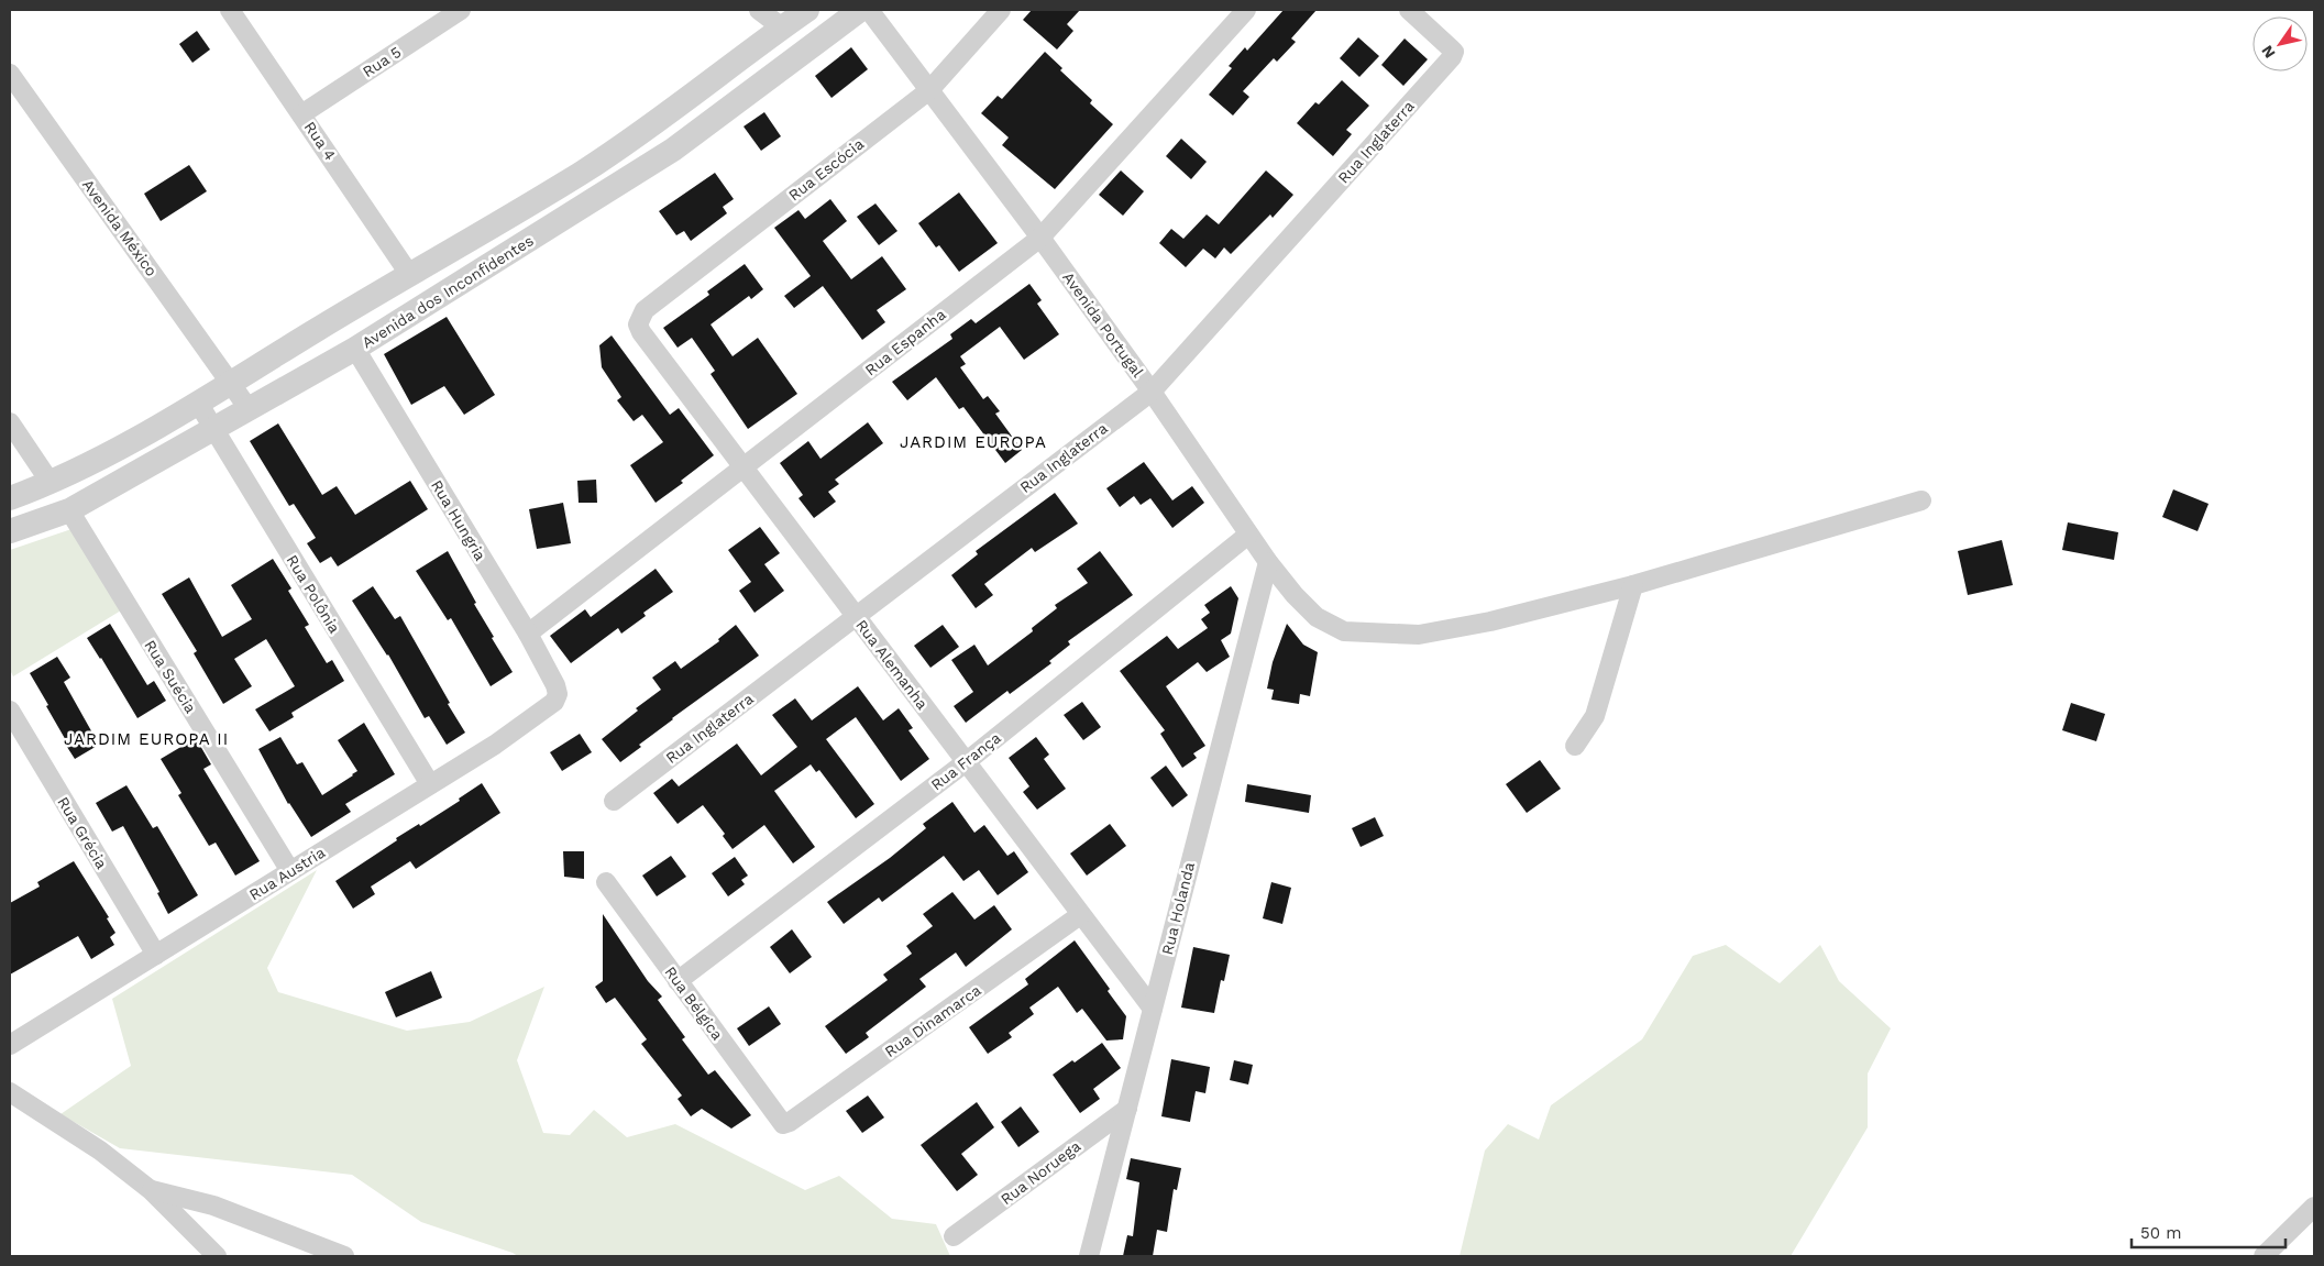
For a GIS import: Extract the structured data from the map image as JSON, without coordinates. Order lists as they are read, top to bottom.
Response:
{
  "streets": {
    "street": [
      "Rua 5",
      "Rua 4",
      "Rua Inglaterra",
      "Rua Escócia",
      "Avenida México",
      "Avenida dos Inconfidentes",
      "Avenida Portugal",
      "Rua Espanha",
      "Rua Hungria",
      "Rua Polônia",
      "Rua Alemanha",
      "Rua Suécia",
      "Rua França",
      "Rua Grécia",
      "Rua Austria",
      "Rua Holanda",
      "Rua Bélgica",
      "Rua Dinamarca",
      "Rua Noruega"
    ]
  },
  "crossings": [
    ["Rua 5", "Rua 4"],
    ["Rua Inglaterra", "Avenida Portugal"],
    ["Rua Inglaterra", "Rua Alemanha"],
    ["Rua Escócia", "Avenida Portugal"],
    ["Rua Escócia", "Rua Alemanha"],
    ["Avenida México", "Avenida dos Inconfidentes"],
    ["Avenida dos Inconfidentes", "Rua Hungria"],
    ["Avenida dos Inconfidentes", "Rua Polônia"],
    ["Avenida dos Inconfidentes", "Rua Suécia"],
    ["Avenida Portugal", "Rua Espanha"],
    ["Avenida Portugal", "Rua França"],
    ["Avenida Portugal", "Rua Holanda"],
    ["Rua Espanha", "Rua Hungria"],
    ["Rua Espanha", "Rua Alemanha"],
    ["Rua Hungria", "Rua Austria"],
    ["Rua Polônia", "Rua Austria"],
    ["Rua Alemanha", "Rua França"],
    ["Rua Alemanha", "Rua Holanda"],
    ["Rua Alemanha", "Rua Dinamarca"],
    ["Rua Suécia", "Rua Austria"],
    ["Rua França", "Rua Bélgica"],
    ["Rua Grécia", "Rua Austria"],
    ["Rua Holanda", "Rua Noruega"],
    ["Rua Bélgica", "Rua Dinamarca"]
  ],
  "districts": ["JARDIM EUROPA", "JARDIM EUROPA II"],
  "scale_bar": "50 m",
  "north": "bottom left"
}
